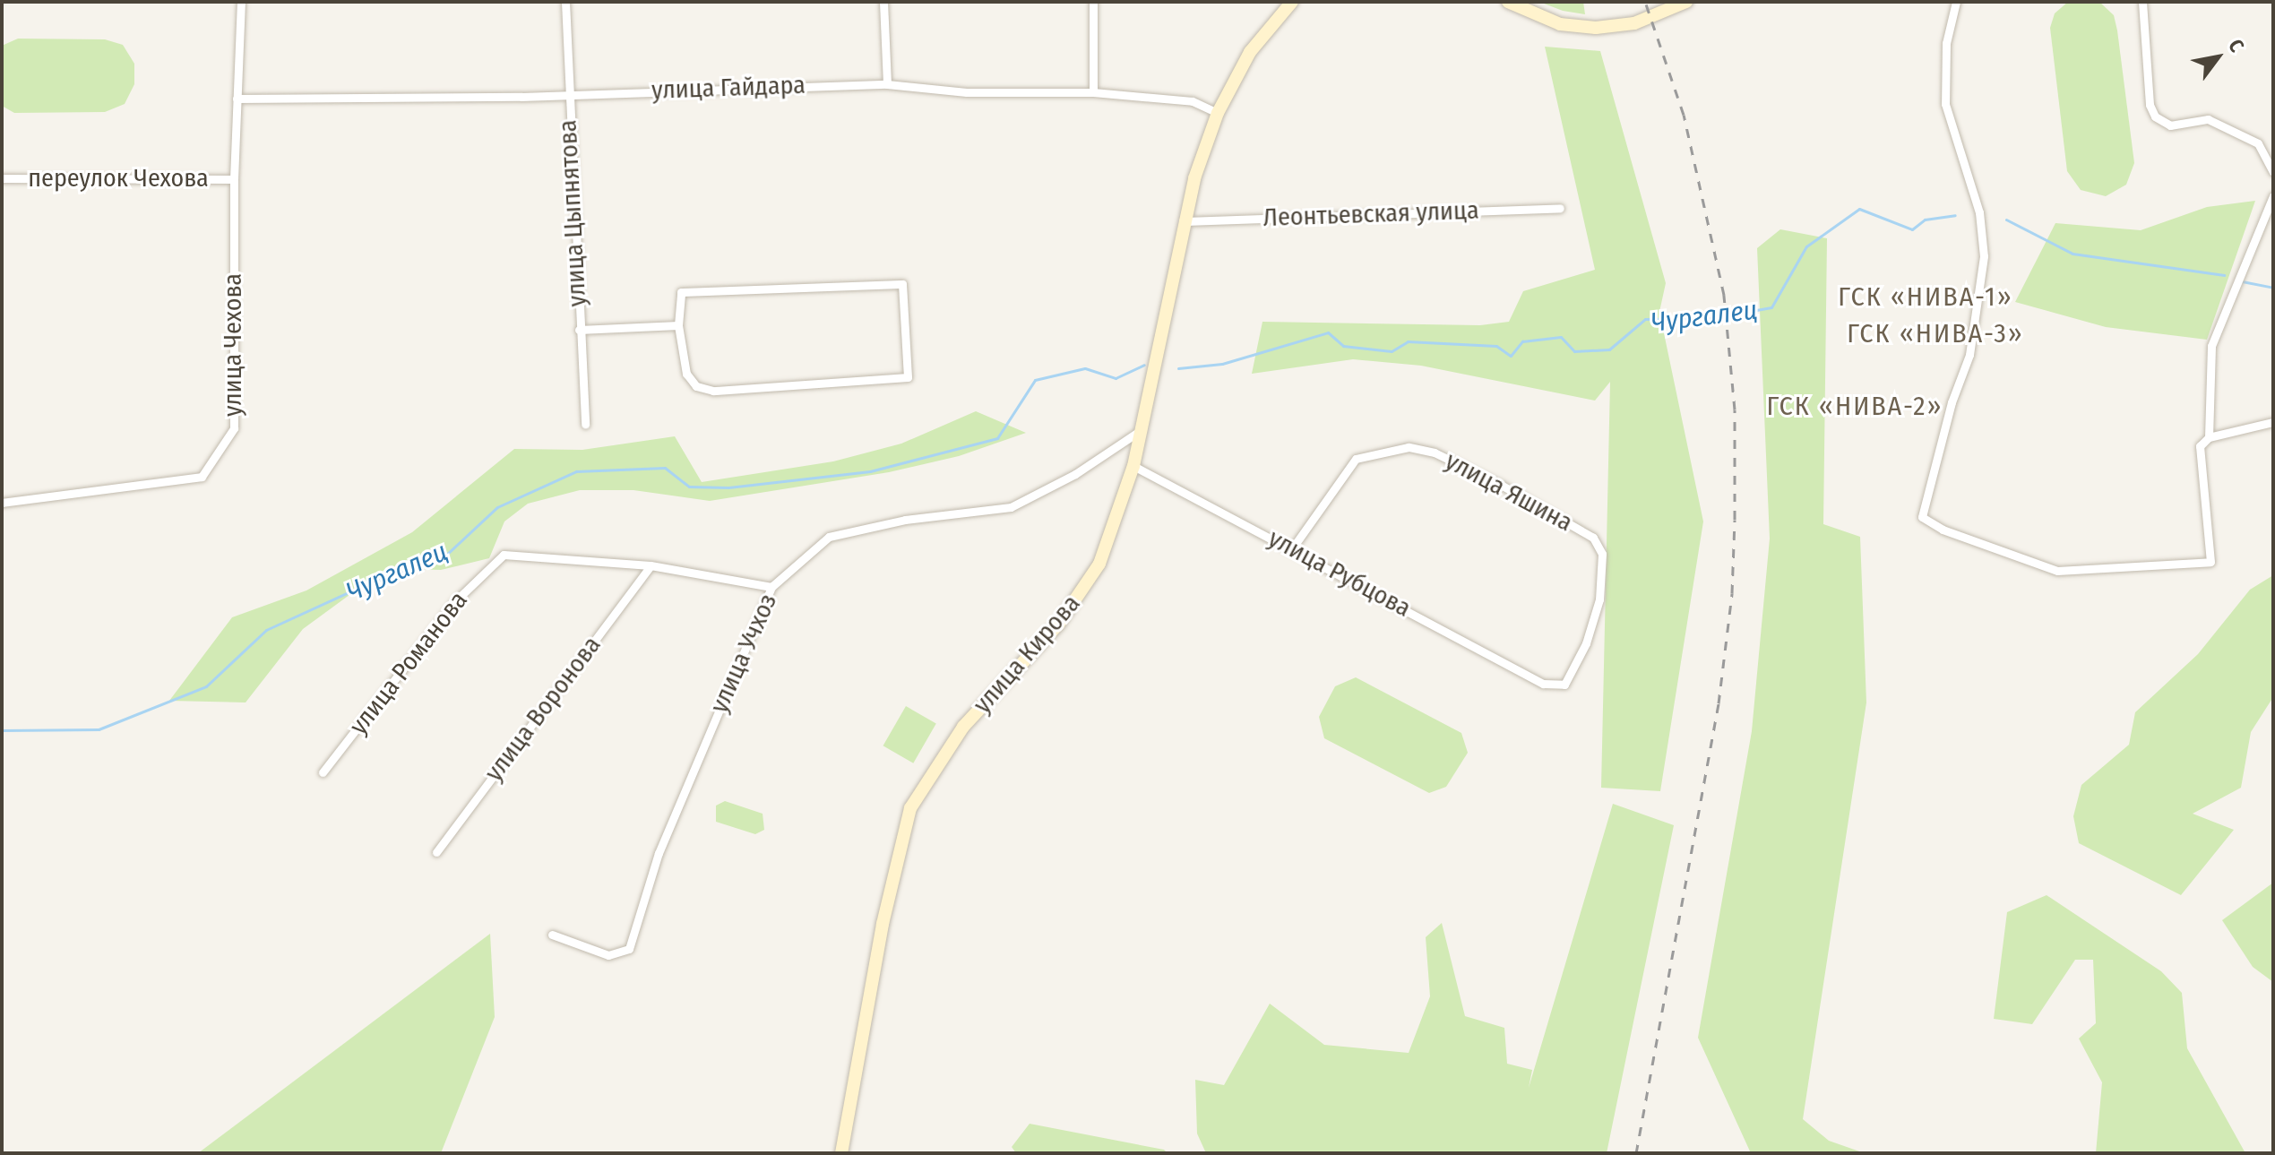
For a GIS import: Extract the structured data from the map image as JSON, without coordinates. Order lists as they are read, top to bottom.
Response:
{
  "streets": {
    "main road": ["улица Кирова"],
    "street": [
      "улица Гайдара",
      "переулок Чехова",
      "улица Цыпнятова",
      "Леонтьевская улица",
      "улица Чехова",
      "улица Яшина",
      "улица Рубцова",
      "улица Учхоз",
      "улица Романова",
      "улица Воронова"
    ]
  },
  "crossings": [
    ["улица Гайдара", "улица Цыпнятова"],
    ["улица Гайдара", "улица Чехова"],
    ["улица Гайдара", "улица Кирова"],
    ["переулок Чехова", "улица Чехова"],
    ["Леонтьевская улица", "улица Кирова"],
    ["улица Яшина", "улица Рубцова"],
    ["улица Рубцова", "улица Кирова"],
    ["улица Учхоз", "улица Кирова"],
    ["улица Романова", "улица Воронова"]
  ],
  "districts": ["ГСК «НИВА-1»", "ГСК «НИВА-3»", "ГСК «НИВА-2»"],
  "water": ["Чургалец"],
  "north": "top right"
}
